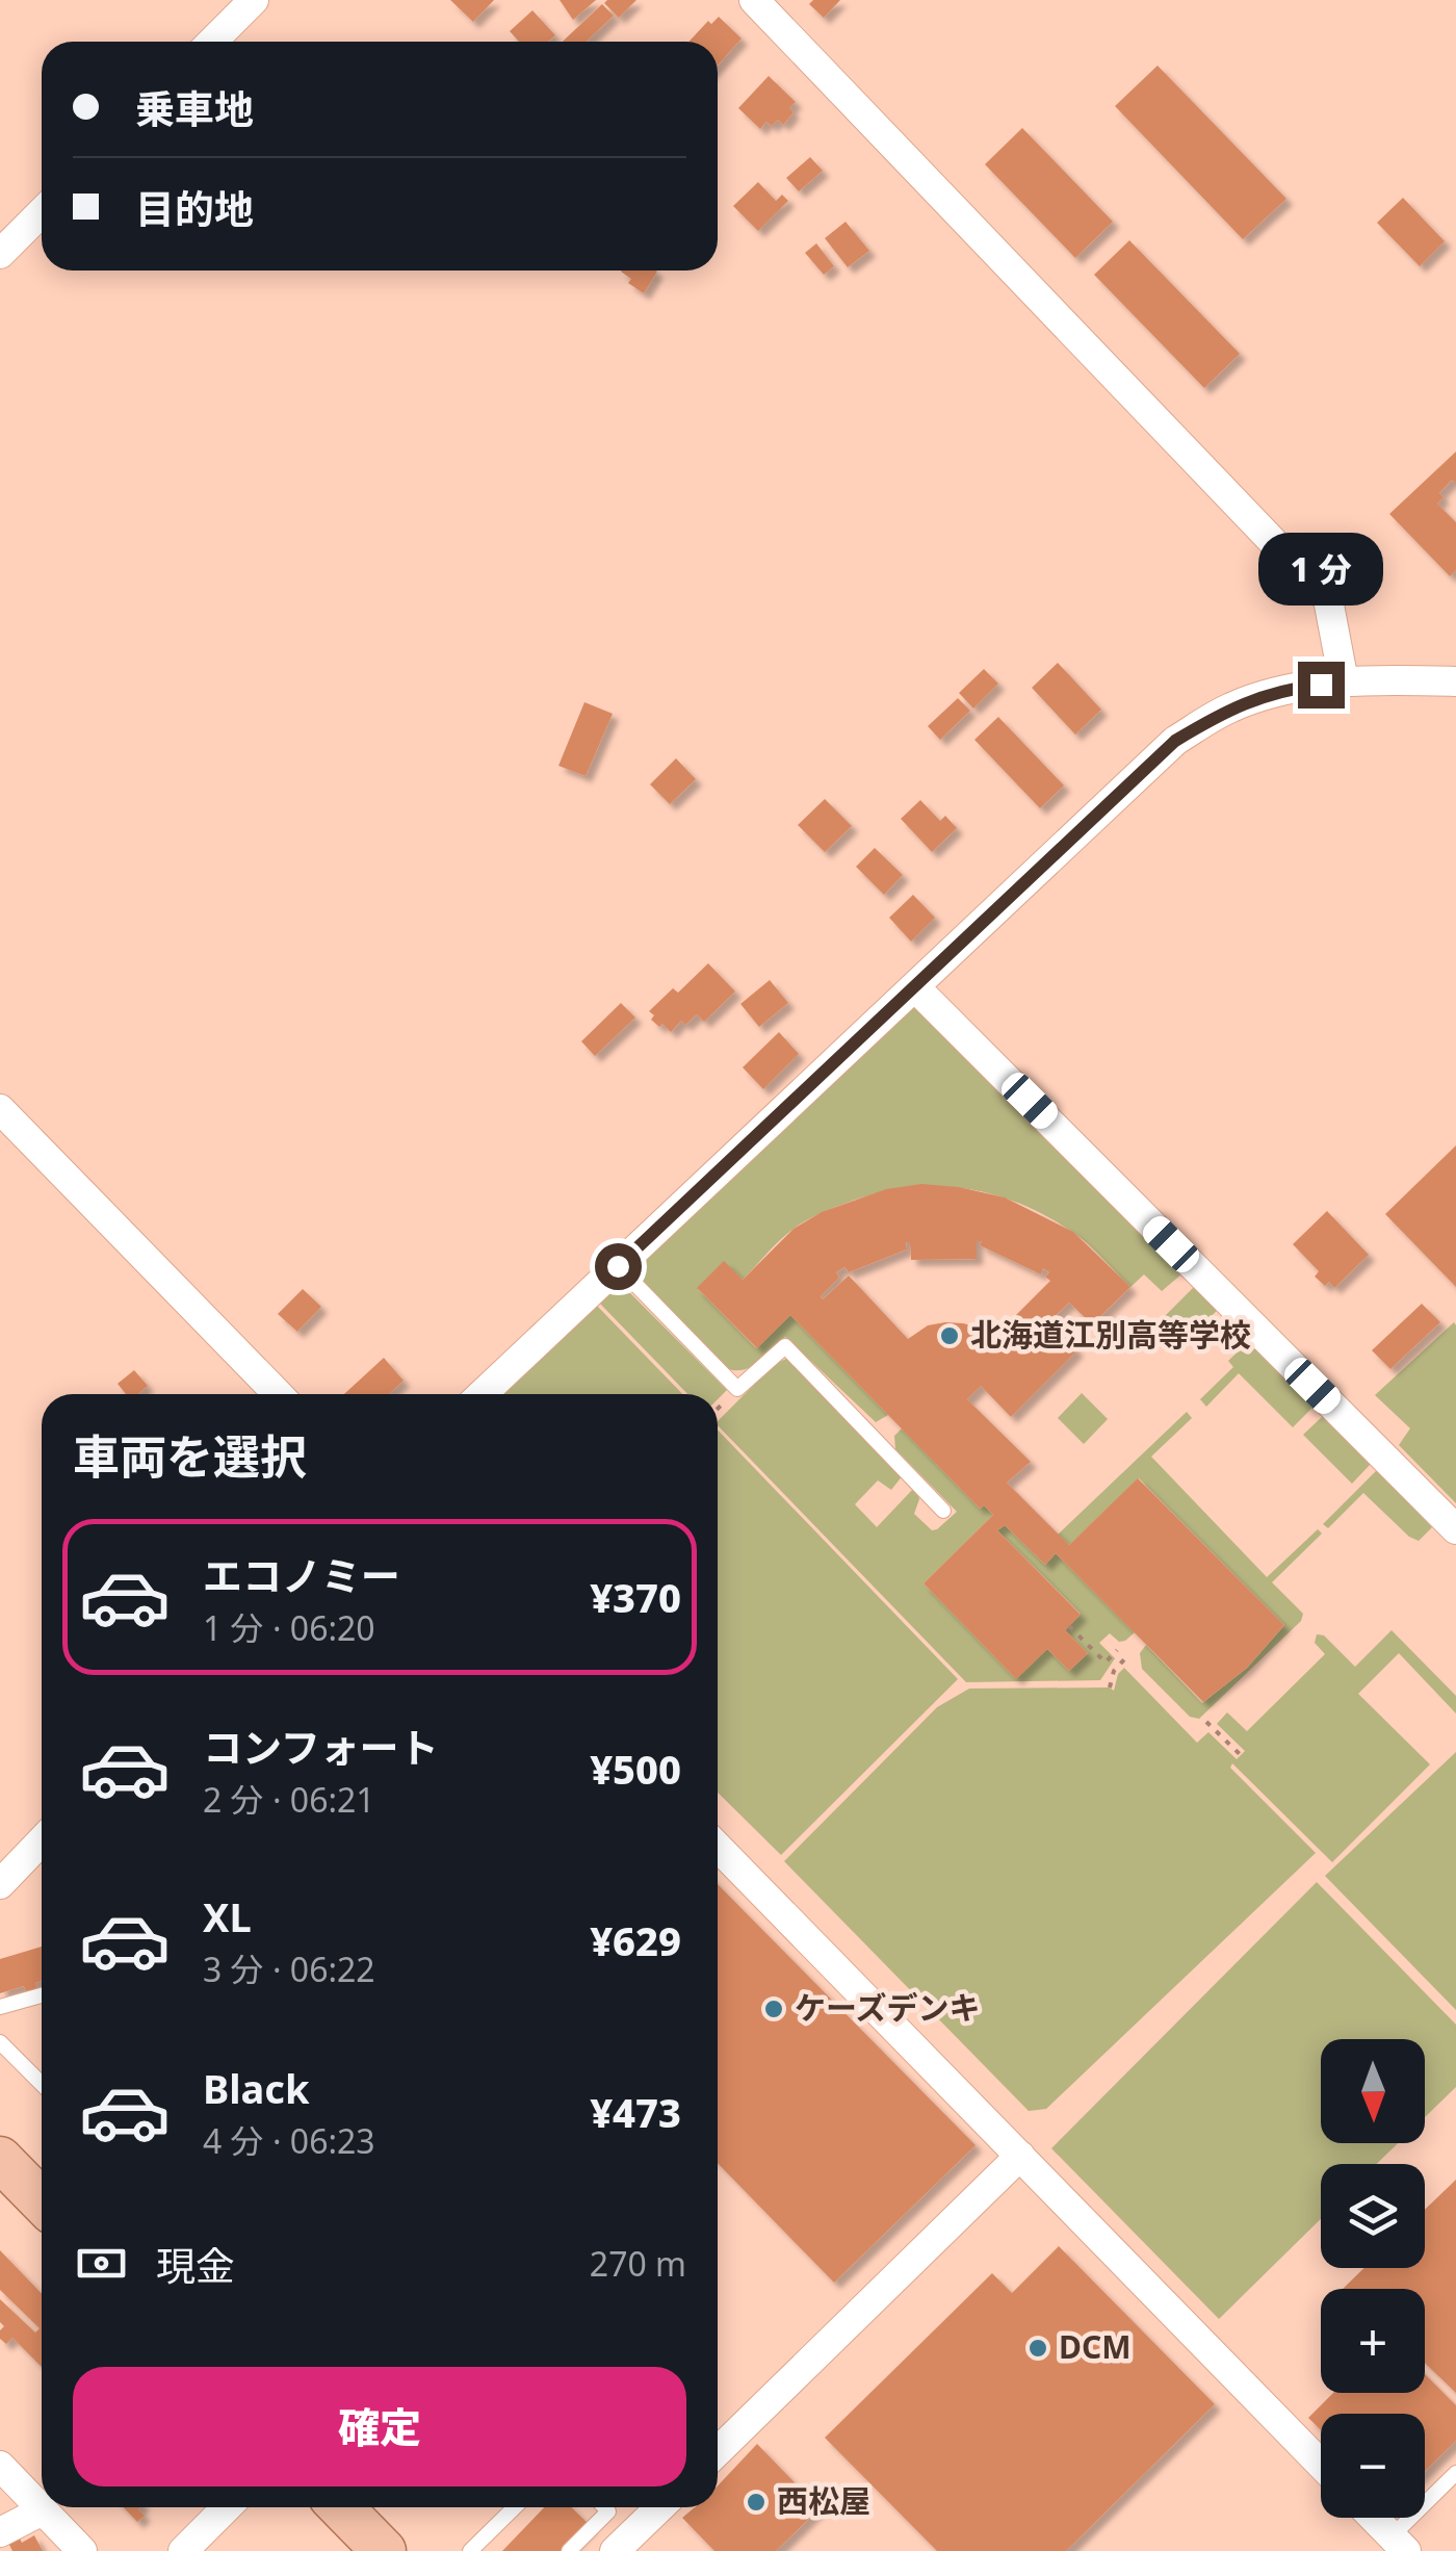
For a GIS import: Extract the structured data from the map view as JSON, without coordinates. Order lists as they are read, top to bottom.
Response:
{
  "places": [
    "北海道江別高等学校",
    "ケーズデンキ",
    "DCM",
    "西松屋"
  ],
  "north": "bottom",
  "page": {
    "banner": ["乗車地", "目的地"],
    "bubble": "1 分",
    "heading": "車両を選択",
    "list": [
      {
        "name": "エコノミー",
        "note": "1 分 · 06:20",
        "value": "¥370"
      },
      {
        "name": "コンフォート",
        "note": "2 分 · 06:21",
        "value": "¥500"
      },
      {
        "name": "XL",
        "note": "3 分 · 06:22",
        "value": "¥629"
      },
      {
        "name": "Black",
        "note": "4 分 · 06:23",
        "value": "¥473"
      }
    ],
    "map_buttons": ["+", "−"],
    "pay": ["現金", "270 m"],
    "buttons": "確定"
  }
}
